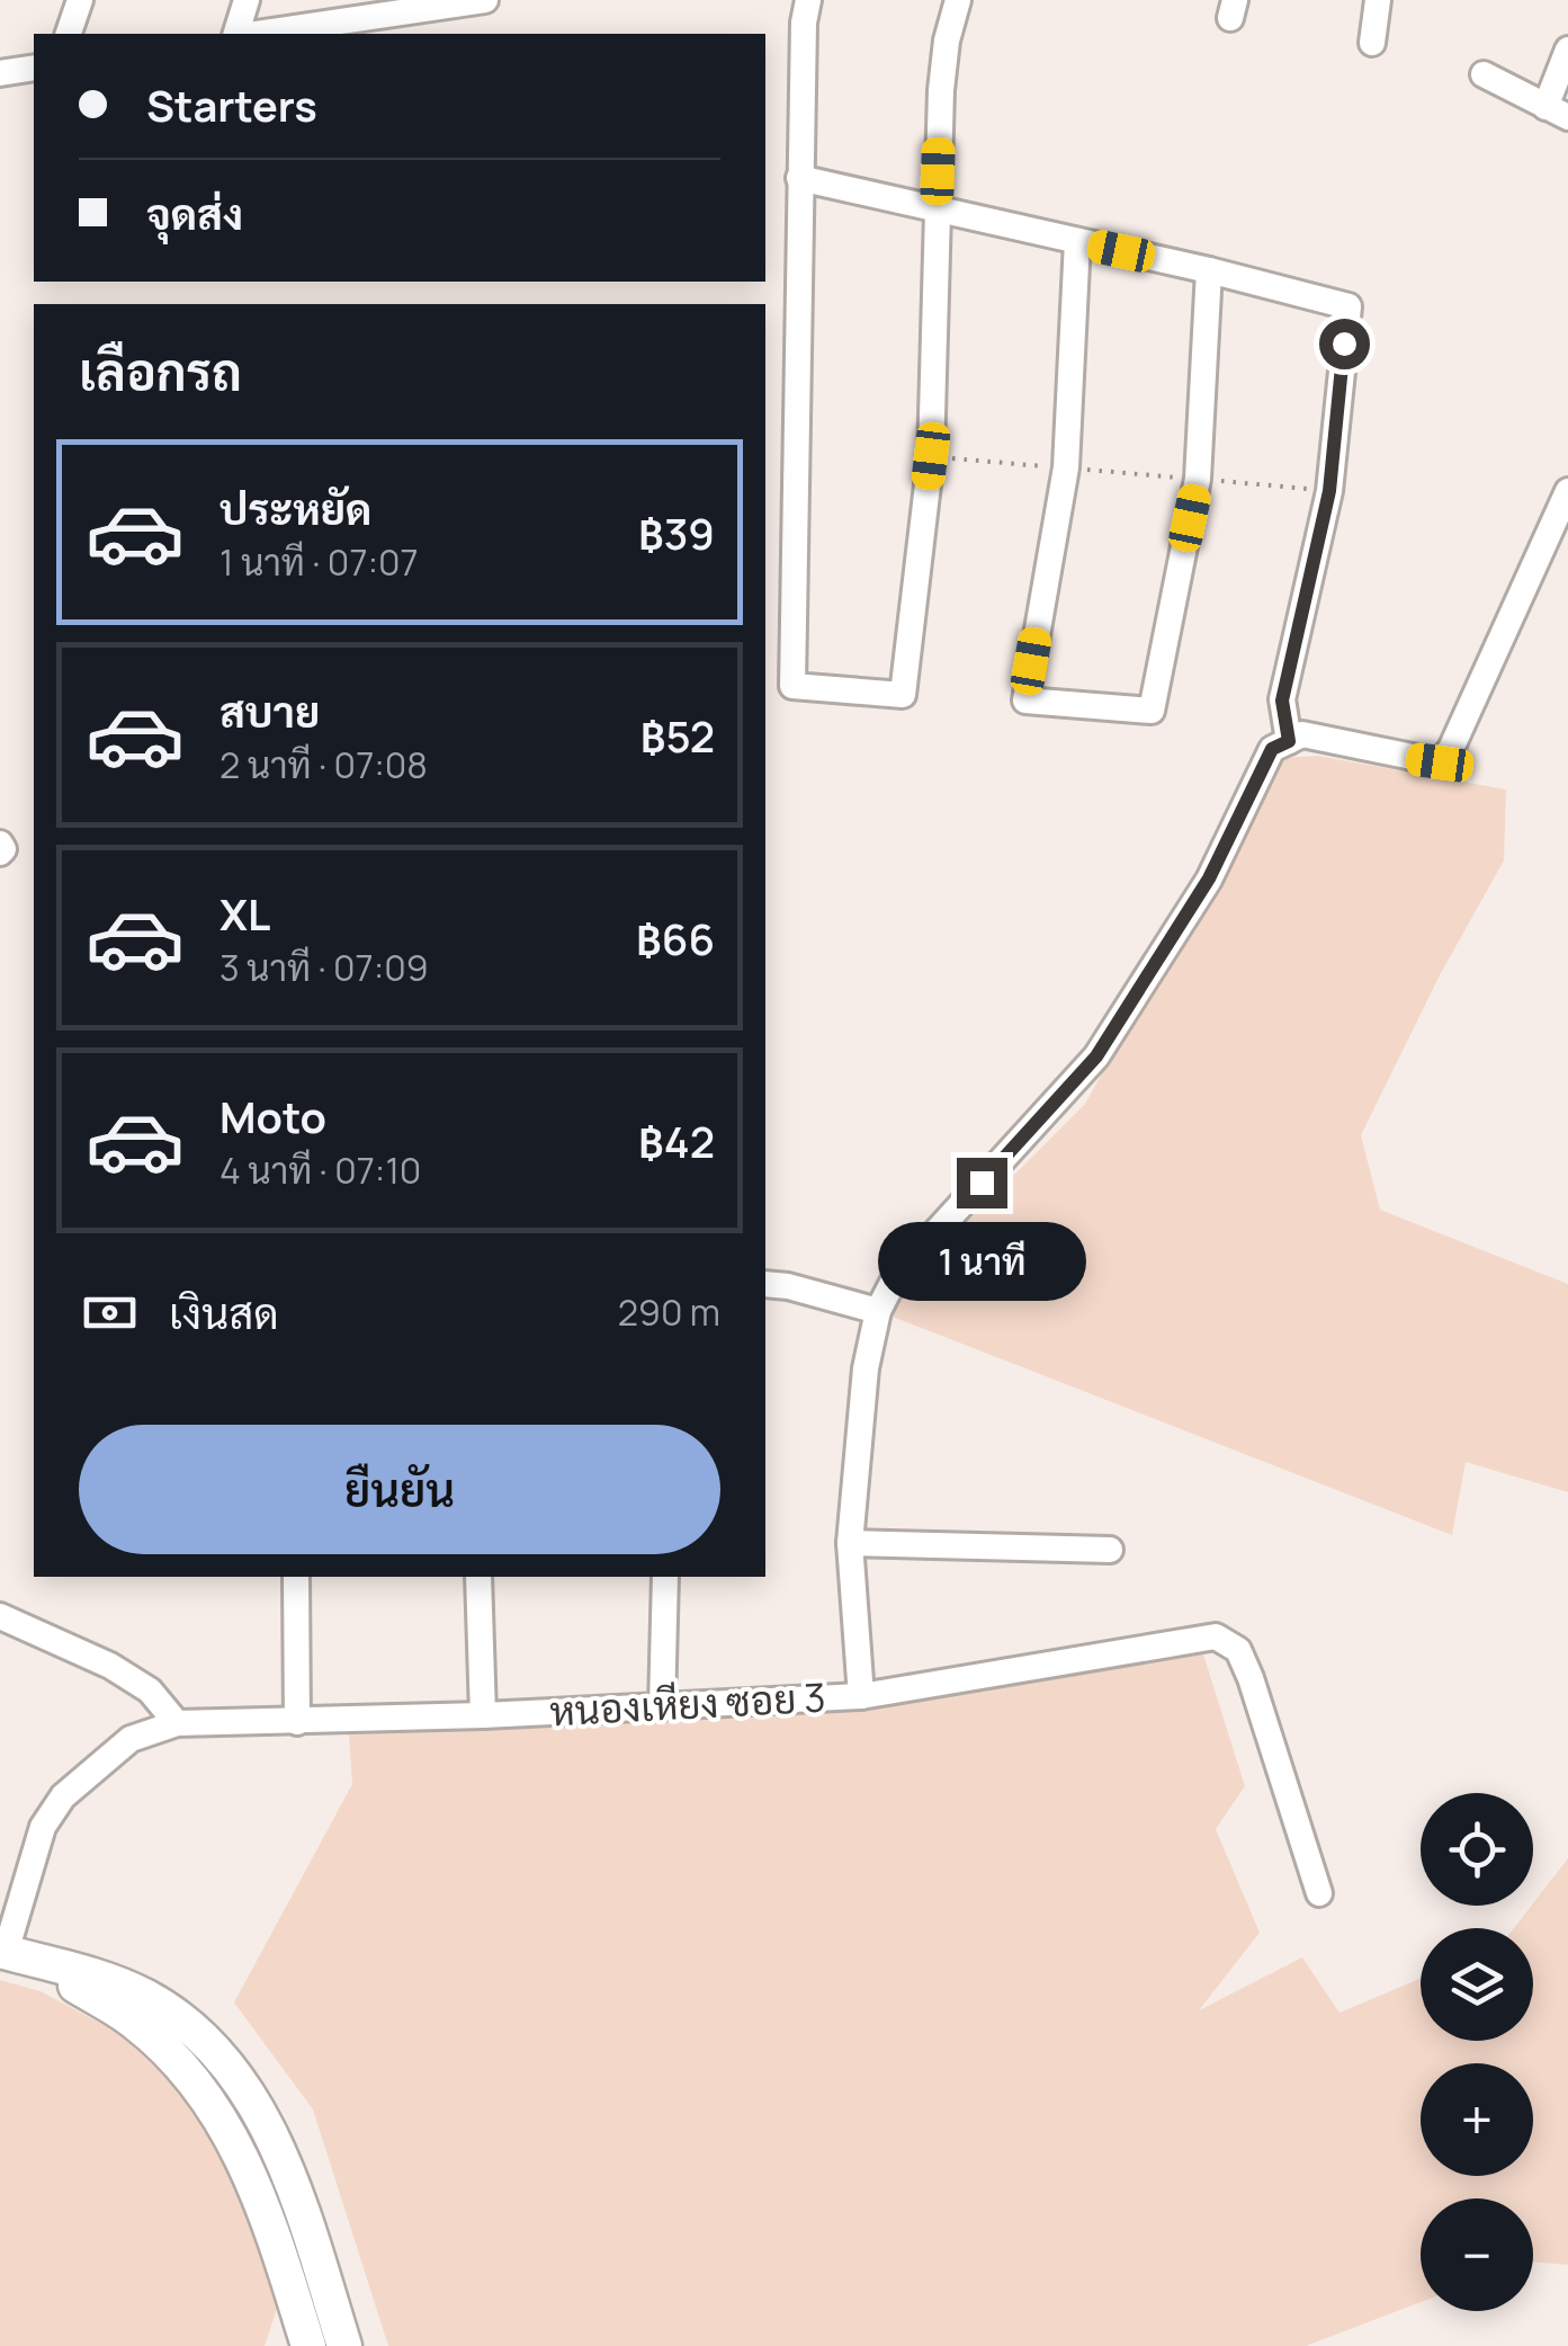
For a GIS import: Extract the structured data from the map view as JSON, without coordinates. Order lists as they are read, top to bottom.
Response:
{
  "streets": {
    "street": ["หนองเหียง ซอย 3"]
  },
  "page": {
    "banner": ["Starters", "จุดส่ง"],
    "heading": "เลือกรถ",
    "list": [
      {
        "name": "ประหยัด",
        "note": "1 นาที · 07:07",
        "value": "฿39"
      },
      {
        "name": "สบาย",
        "note": "2 นาที · 07:08",
        "value": "฿52"
      },
      {
        "name": "XL",
        "note": "3 นาที · 07:09",
        "value": "฿66"
      },
      {
        "name": "Moto",
        "note": "4 นาที · 07:10",
        "value": "฿42"
      }
    ],
    "bubble": "1 นาที",
    "pay": ["เงินสด", "290 m"],
    "buttons": "ยืนยัน",
    "map_buttons": ["+", "−"]
  }
}
